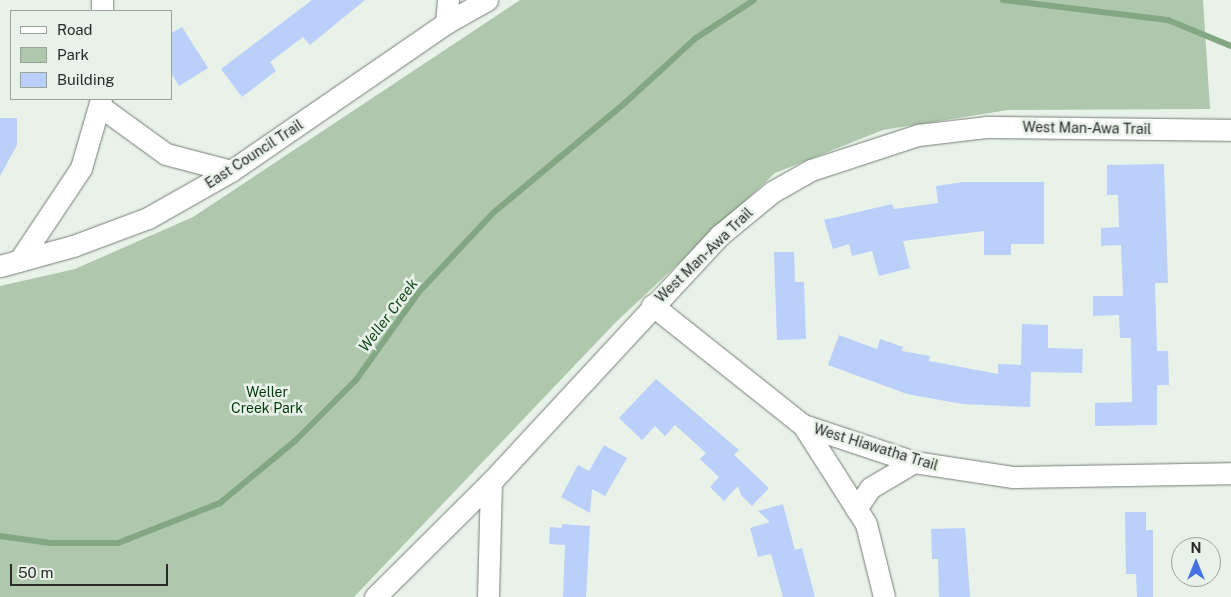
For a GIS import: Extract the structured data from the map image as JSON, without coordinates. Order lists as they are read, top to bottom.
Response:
{
  "streets": {
    "street": ["West Man-Awa Trail", "East Council Trail", "West Hiawatha Trail"]
  },
  "crossings": [
    ["West Man-Awa Trail", "West Hiawatha Trail"]
  ],
  "water": ["Weller Creek"],
  "parks": ["Weller Creek Park"],
  "legend": ["Road", "Park", "Building"],
  "scale_bar": "50 m",
  "north": "top"
}
